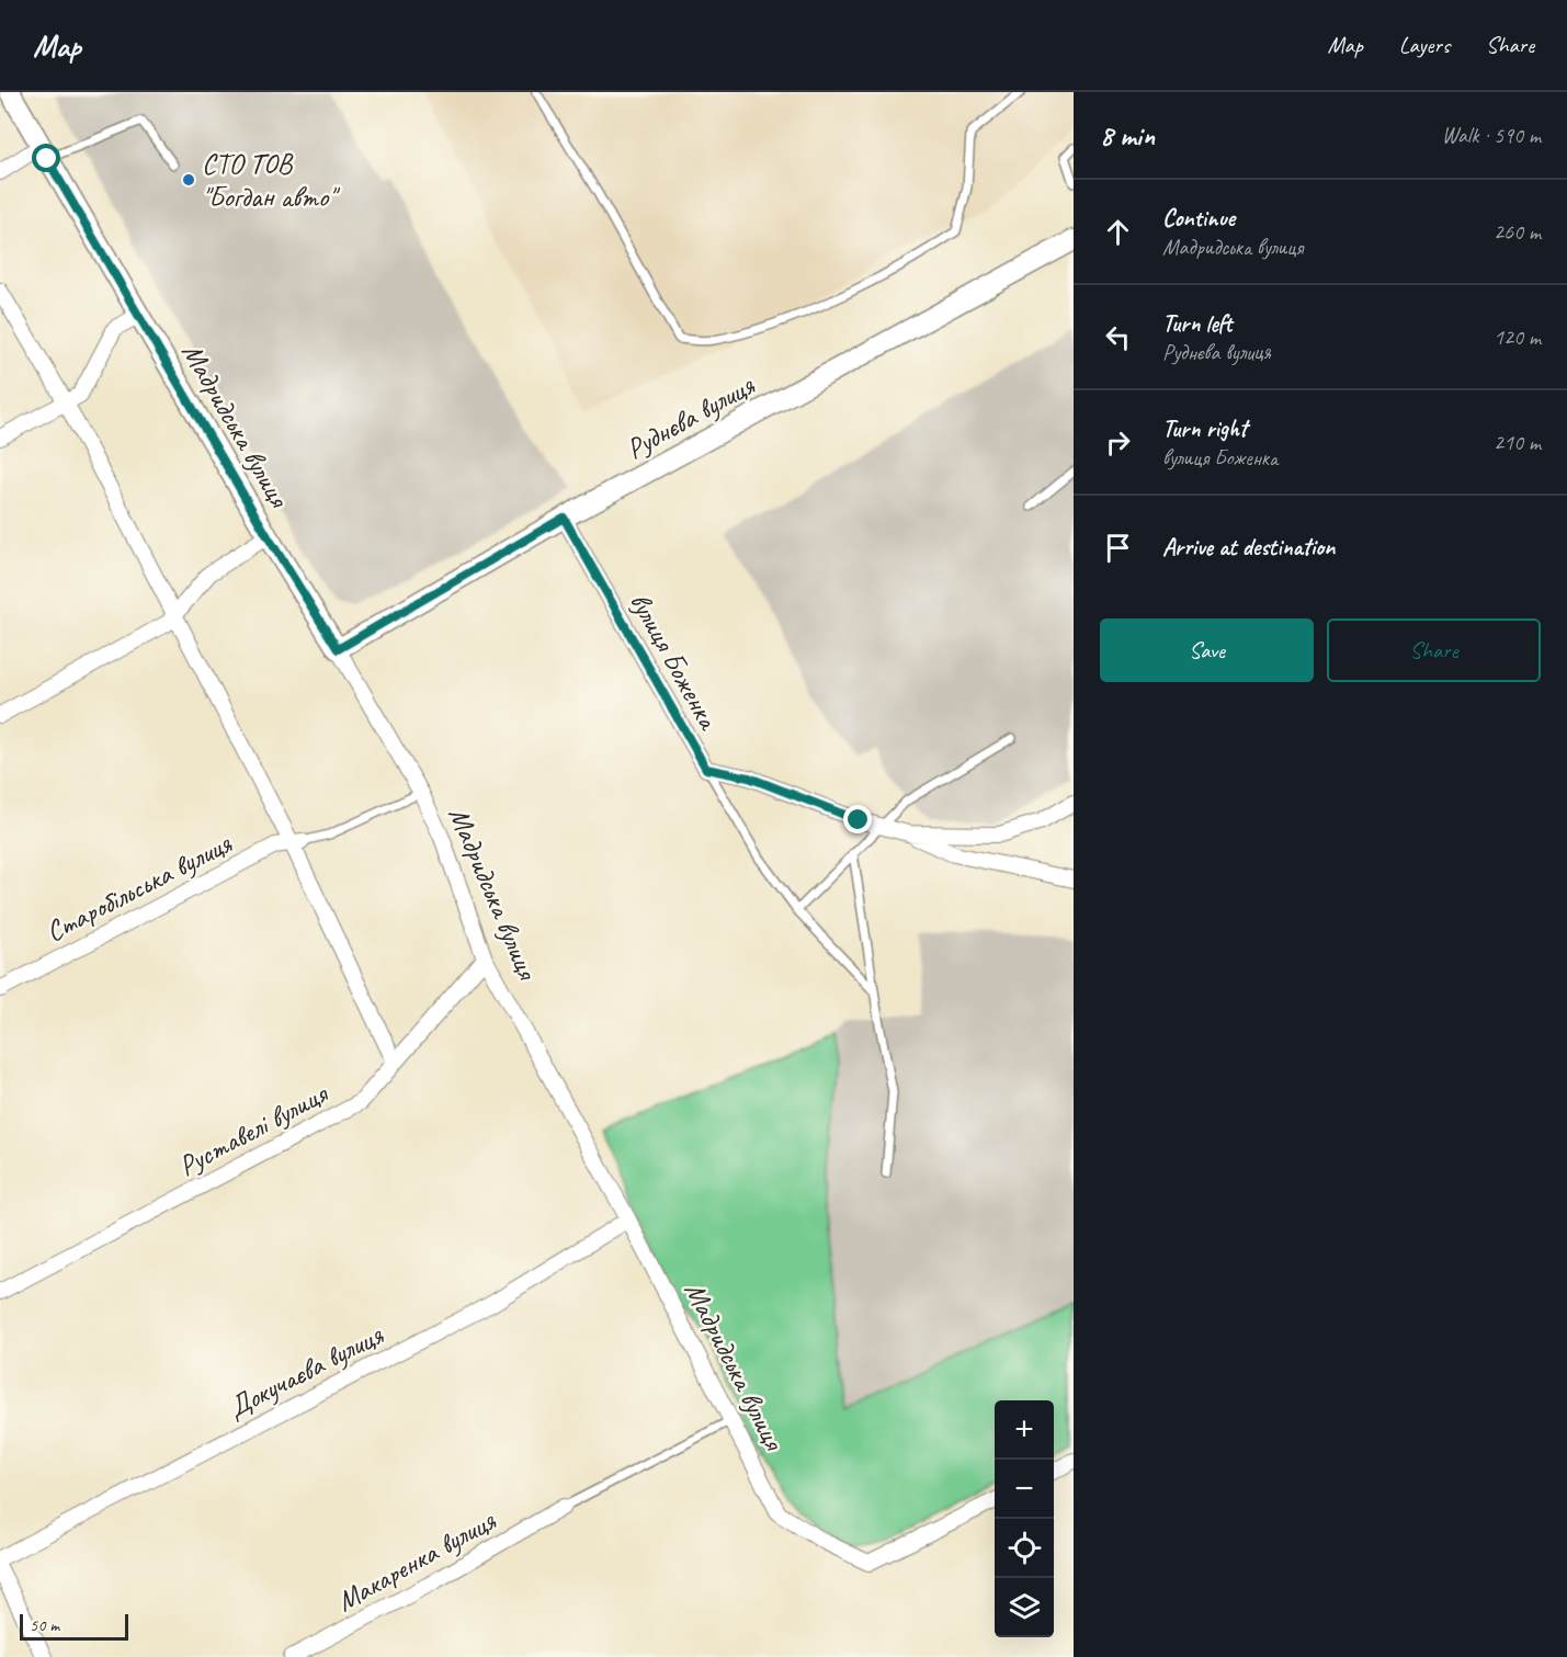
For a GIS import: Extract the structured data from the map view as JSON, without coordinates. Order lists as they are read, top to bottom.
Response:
{
  "streets": {
    "street": [
      "Руднєва вулиця",
      "Мадридська вулиця",
      "вулиця Боженка",
      "Старобільська вулиця",
      "Руставелі вулиця",
      "Докучаєва вулиця",
      "Макаренка вулиця"
    ]
  },
  "crossings": [
    ["Руднєва вулиця", "Мадридська вулиця"],
    ["Руднєва вулиця", "вулиця Боженка"],
    ["Мадридська вулиця", "Руставелі вулиця"],
    ["Мадридська вулиця", "Докучаєва вулиця"]
  ],
  "places": ["СТО ТОВ \"Богдан авто\""],
  "scale_bar": "50 m",
  "page": {
    "header": "Map",
    "nav": ["Map", "Layers", "Share"],
    "heading": ["8 min", "Walk · 590 m"],
    "list": [
      ["Continue", "Мадридська вулиця", "260 m"],
      ["Turn left", "Руднєва вулиця", "120 m"],
      ["Turn right", "вулиця Боженка", "210 m"],
      "Arrive at destination"
    ],
    "buttons": ["Save", "Share"],
    "map_buttons": ["+", "−"],
    "scale": "50 m"
  }
}
